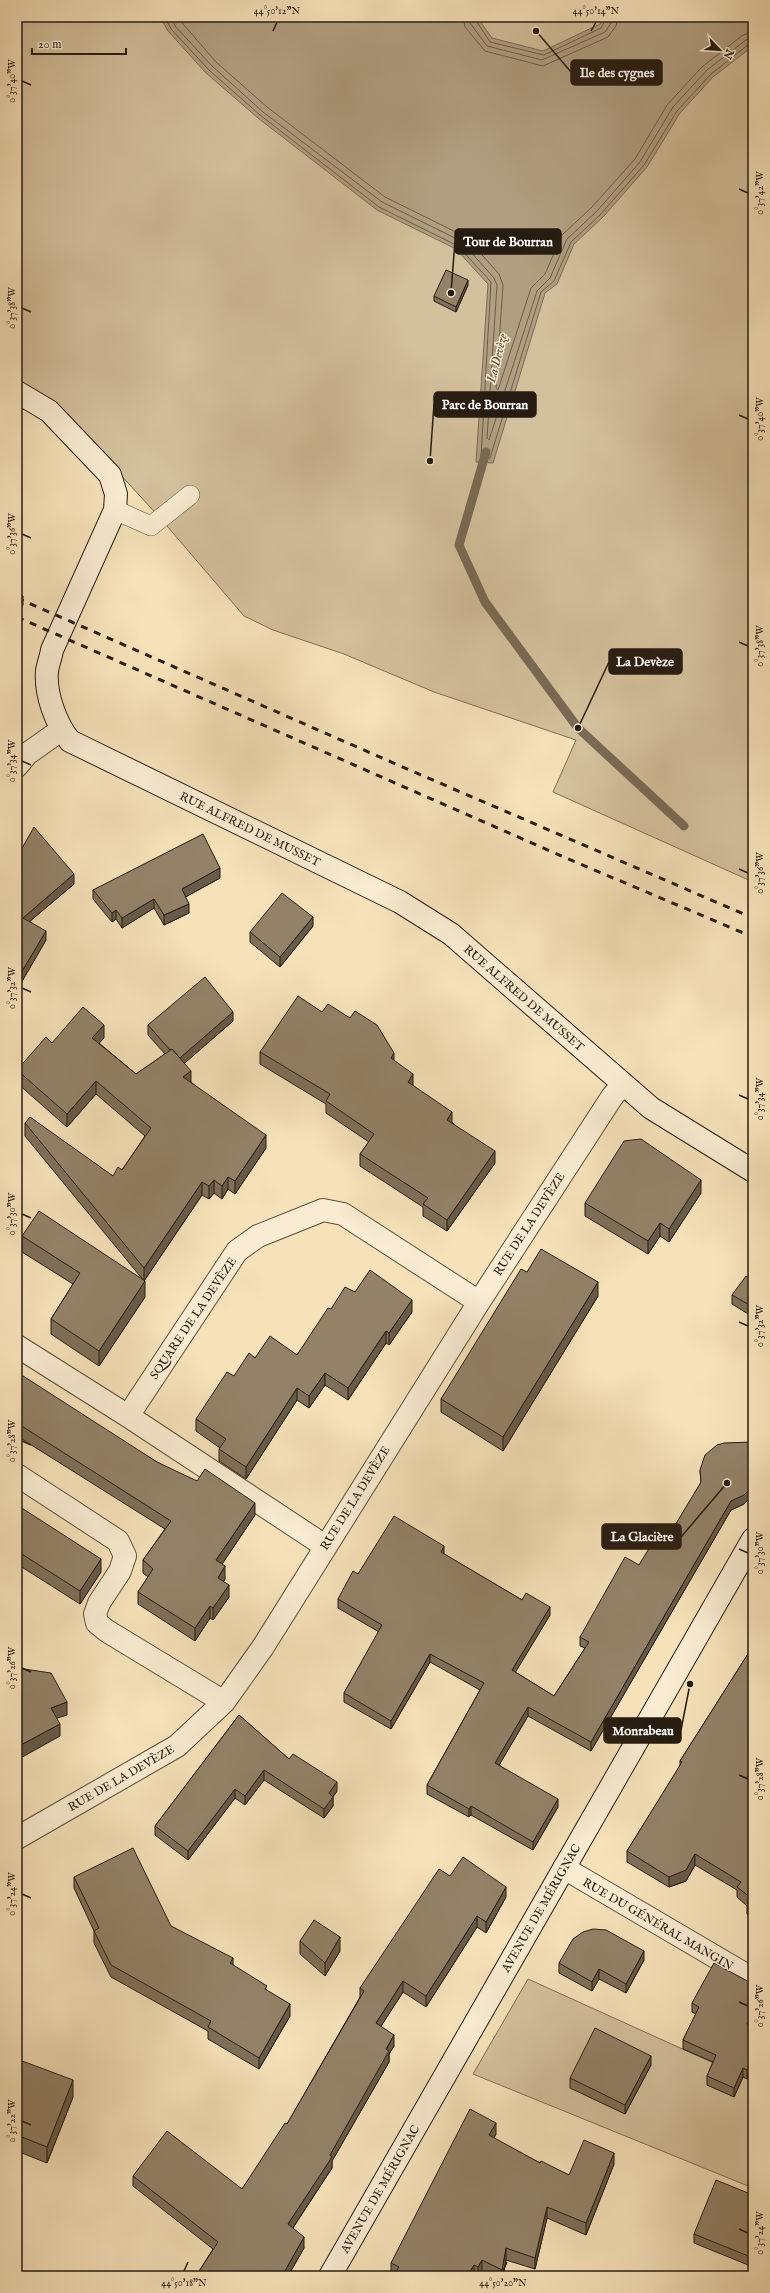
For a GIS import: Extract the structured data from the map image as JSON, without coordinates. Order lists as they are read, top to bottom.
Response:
{
  "streets": {
    "street": [
      "RUE ALFRED DE MUSSET",
      "RUE DE LA DEVÈZE",
      "SQUARE DE LA DEVÈZE",
      "AVENUE DE MÉRIGNAC",
      "RUE DU GÉNÉRAL MANGIN"
    ]
  },
  "crossings": [
    ["RUE ALFRED DE MUSSET", "RUE DE LA DEVÈZE"],
    ["RUE DE LA DEVÈZE", "SQUARE DE LA DEVÈZE"],
    ["AVENUE DE MÉRIGNAC", "RUE DU GÉNÉRAL MANGIN"]
  ],
  "water": ["La Devèze"],
  "places": [
    "Ile des cygnes",
    "Tour de Bourran",
    "Parc de Bourran",
    "La Devèze",
    "La Glacière",
    "Monrabeau"
  ],
  "scale_bar": "20 m",
  "north": "bottom right",
  "coordinates": [
    "44°50'12\"N",
    "44°50'14\"N",
    "0°37'40\"W",
    "0°37'42\"W",
    "0°37'38\"W",
    "0°37'36\"W",
    "0°37'34\"W",
    "0°37'32\"W",
    "0°37'30\"W",
    "0°37'28\"W",
    "0°37'26\"W",
    "0°37'24\"W",
    "0°37'22\"W",
    "44°50'18\"N",
    "44°50'20\"N"
  ]
}
